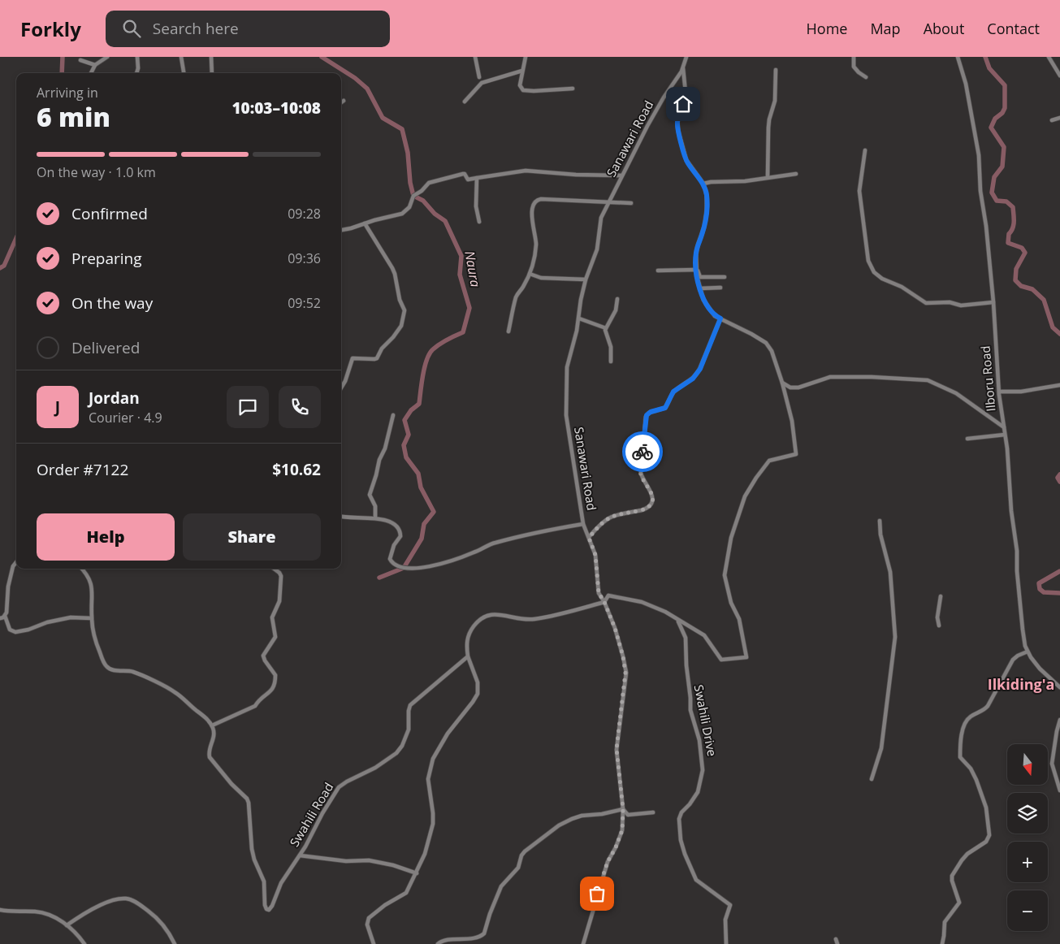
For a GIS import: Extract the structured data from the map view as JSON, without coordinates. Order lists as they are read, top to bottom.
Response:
{
  "streets": {
    "street": [
      "Sanawari Road",
      "Ilboru Road",
      "Swahili Drive",
      "Swahili Road"
    ]
  },
  "districts": ["Ilkiding'a"],
  "water": ["Naura"],
  "north": "bottom",
  "page": {
    "header": "Forkly",
    "search": "Search here",
    "nav": [
      "Home",
      "Map",
      "About",
      "Contact"
    ],
    "heading": ["6 min", "Arriving in", "10:03–10:08"],
    "panel": [
      "Jordan",
      "Courier · 4.9",
      "Order #7122",
      "$10.62"
    ],
    "bar": "On the way · 1.0 km",
    "list": [
      ["Confirmed", "09:28"],
      ["Preparing", "09:36"],
      ["On the way", "09:52"],
      "Delivered"
    ],
    "round": "J",
    "buttons": ["Help", "Share"],
    "map_buttons": ["+", "−"]
  }
}
